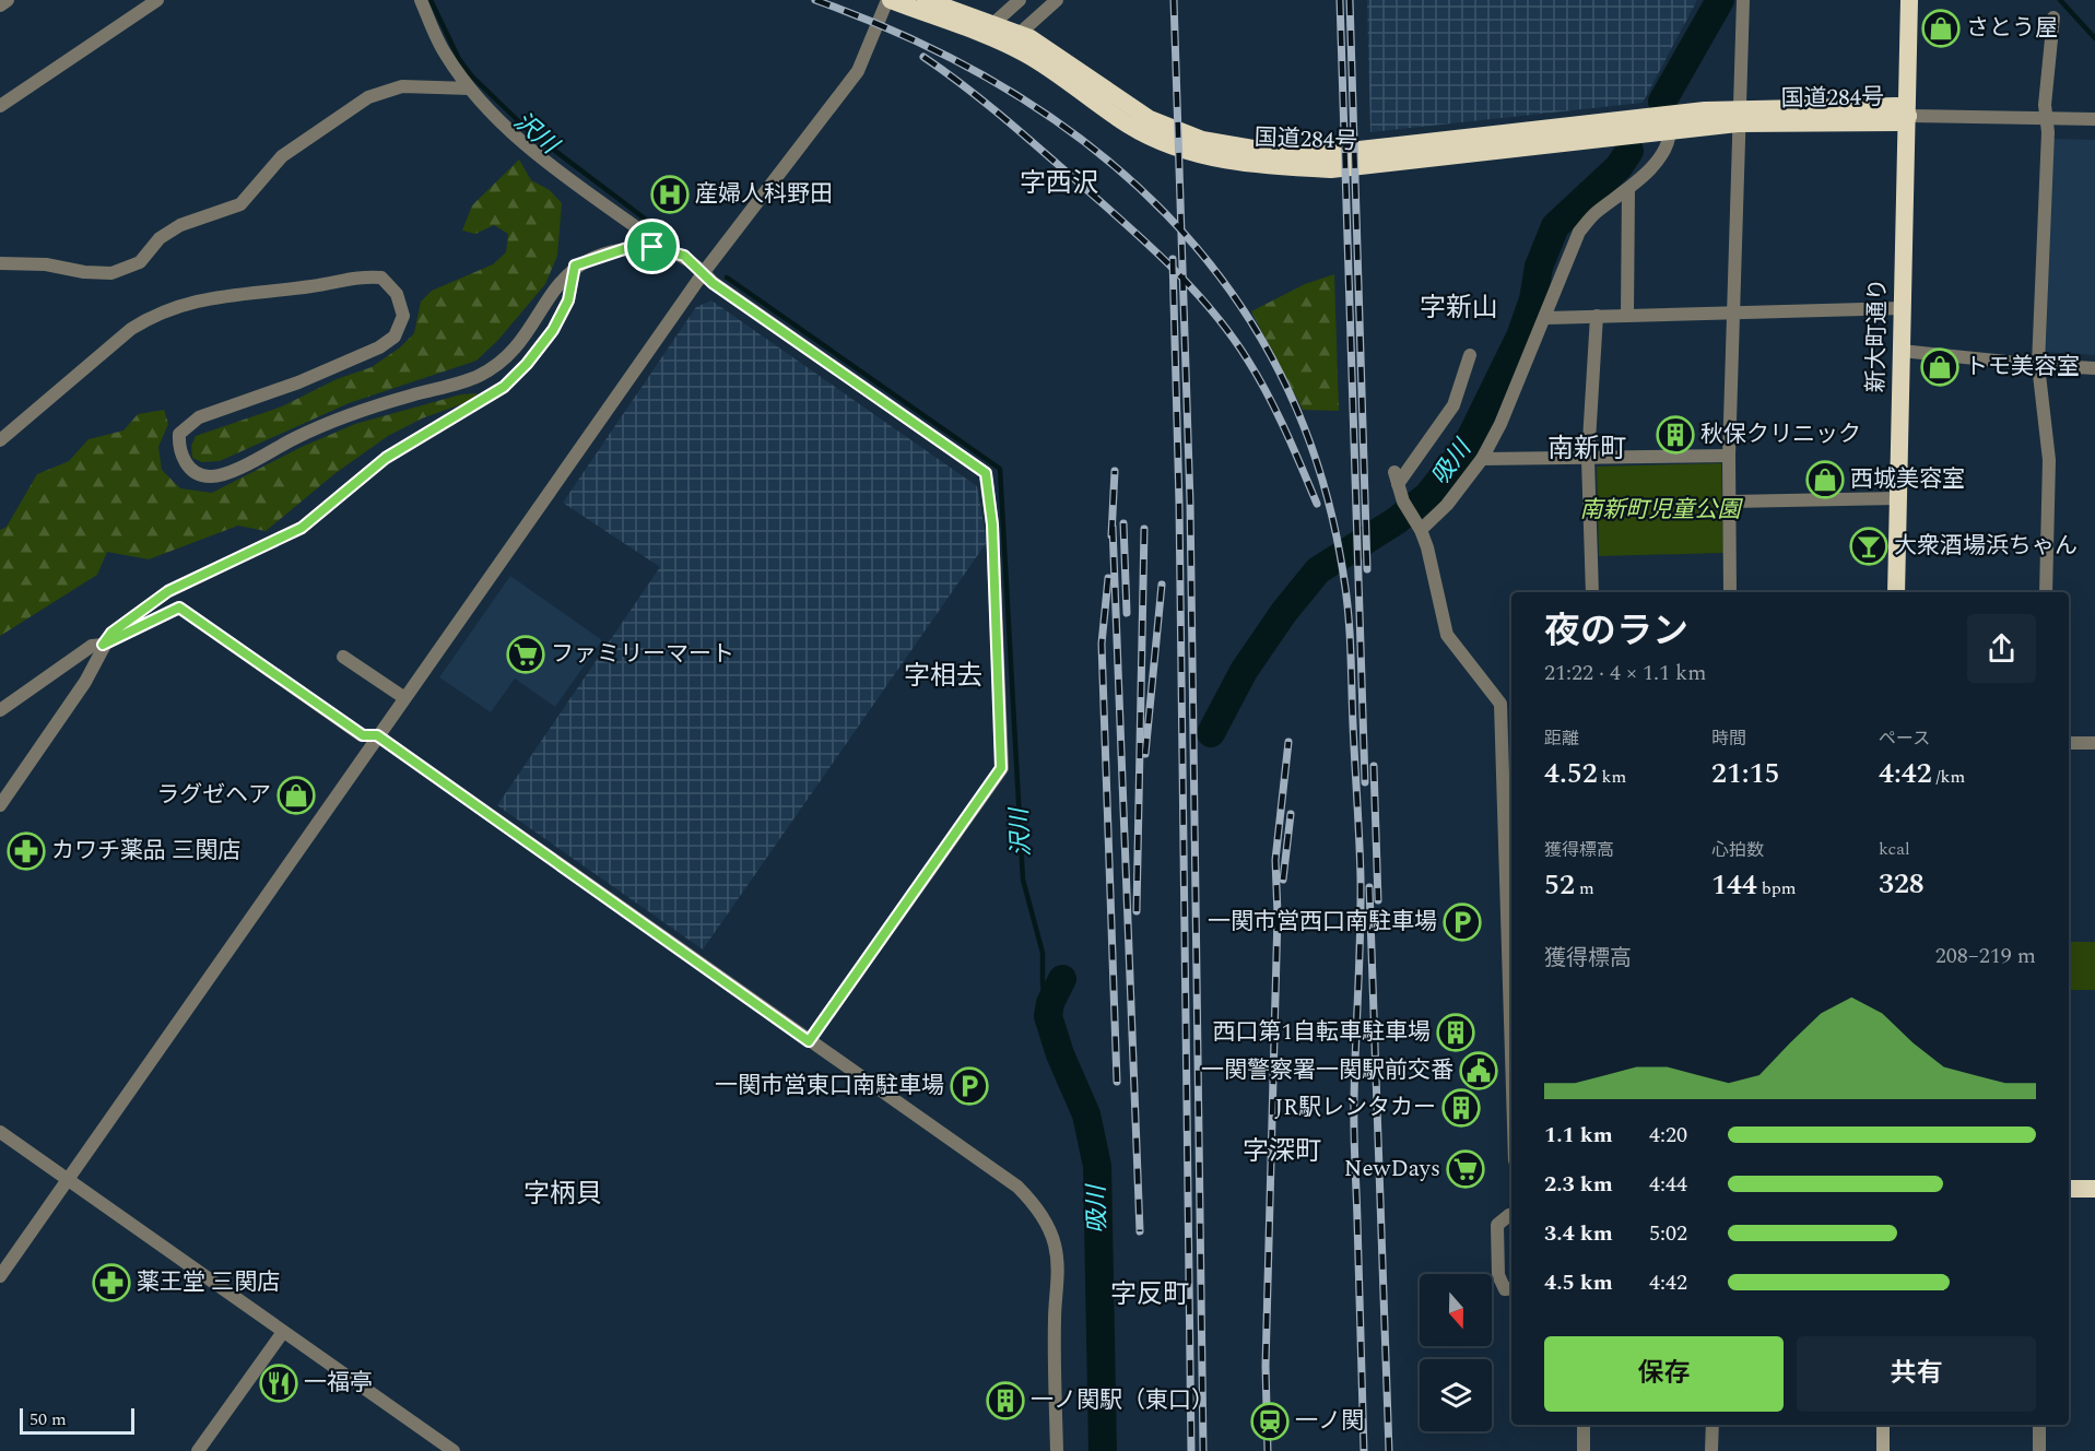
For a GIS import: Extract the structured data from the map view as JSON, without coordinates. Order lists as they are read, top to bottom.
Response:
{
  "streets": {
    "highway": ["国道284号", "新大町通り"]
  },
  "crossings": [
    ["国道284号", "新大町通り"]
  ],
  "districts": [
    "字西沢",
    "字新山",
    "南新町",
    "字相去",
    "字深町",
    "字柄貝",
    "字反町"
  ],
  "water": ["沢川", "吸川"],
  "parks": ["南新町児童公園"],
  "places": {
    "shop": [
      "さとう屋",
      "トモ美容室",
      "西城美容室",
      "ラグゼヘア"
    ],
    "hospital": ["産婦人科野田"],
    "building": [
      "秋保クリニック",
      "西口第1自転車駐車場",
      "JR駅レンタカー",
      "一ノ関駅（東口）"
    ],
    "bar": ["大衆酒場浜ちゃん"],
    "supermarket": ["ファミリーマート", "NewDays"],
    "pharmacy": ["カワチ薬品 三関店", "薬王堂 三関店"],
    "parking": ["一関市営西口南駐車場", "一関市営東口南駐車場"],
    "public building": ["一関警察署一関駅前交番"],
    "restaurant": ["一福亭"],
    "station": ["一ノ関"]
  },
  "scale_bar": "50 m",
  "north": "bottom",
  "page": {
    "heading": ["夜のラン", "21:22 · 4 × 1.1 km"],
    "stats": [
      ["距離", "4.52 km"],
      ["時間", "21:15"],
      ["ペース", "4:42 /km"],
      ["獲得標高", "52 m"],
      ["心拍数", "144 bpm"],
      ["kcal", "328"]
    ],
    "chart": ["獲得標高", "208–219 m"],
    "list": [
      {
        "name": "1.1 km",
        "note": "4:20"
      },
      {
        "name": "2.3 km",
        "note": "4:44"
      },
      {
        "name": "3.4 km",
        "note": "5:02"
      },
      {
        "name": "4.5 km",
        "note": "4:42"
      }
    ],
    "buttons": ["保存", "共有"],
    "scale": "50 m"
  }
}
